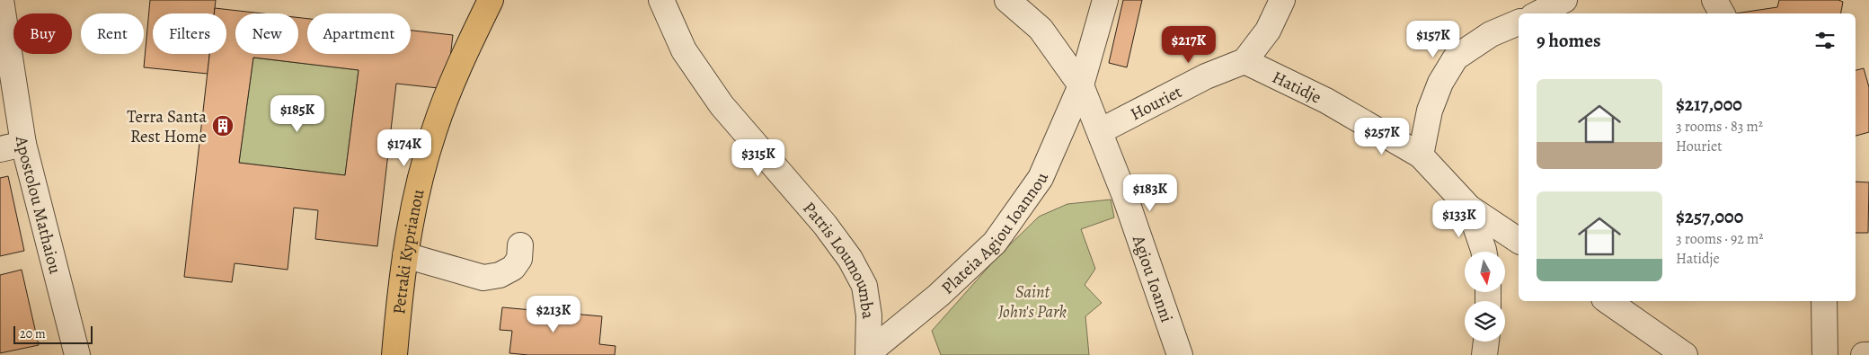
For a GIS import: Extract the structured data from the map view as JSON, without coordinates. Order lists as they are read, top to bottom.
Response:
{
  "streets": {
    "main road": ["Petraki Kyprianou"],
    "street": [
      "Hatidje",
      "Houriet",
      "Apostolou Mathaiou",
      "Plateia Agiou Ioannou",
      "Patris Loumoumba",
      "Agiou Ioanni"
    ]
  },
  "crossings": [
    ["Hatidje", "Houriet"],
    ["Houriet", "Agiou Ioanni"],
    ["Plateia Agiou Ioannou", "Patris Loumoumba"],
    ["Plateia Agiou Ioannou", "Agiou Ioanni"]
  ],
  "parks": ["Saint John's Park"],
  "places": {
    "building": ["Terra Santa Rest Home"]
  },
  "scale_bar": "20 m",
  "north": "bottom",
  "page": {
    "chip": [
      "Buy",
      "Rent",
      "Filters",
      "New",
      "Apartment"
    ],
    "heading": "9 homes",
    "price": [
      "$157K",
      "$217K",
      "$185K",
      "$257K",
      "$174K",
      "$315K",
      "$183K",
      "$133K",
      "$213K"
    ],
    "list": [
      {
        "name": "$217,000",
        "note": "3 rooms · 83 m² · Houriet"
      },
      {
        "name": "$257,000",
        "note": "3 rooms · 92 m² · Hatidje"
      }
    ],
    "scale": "20 m"
  }
}
